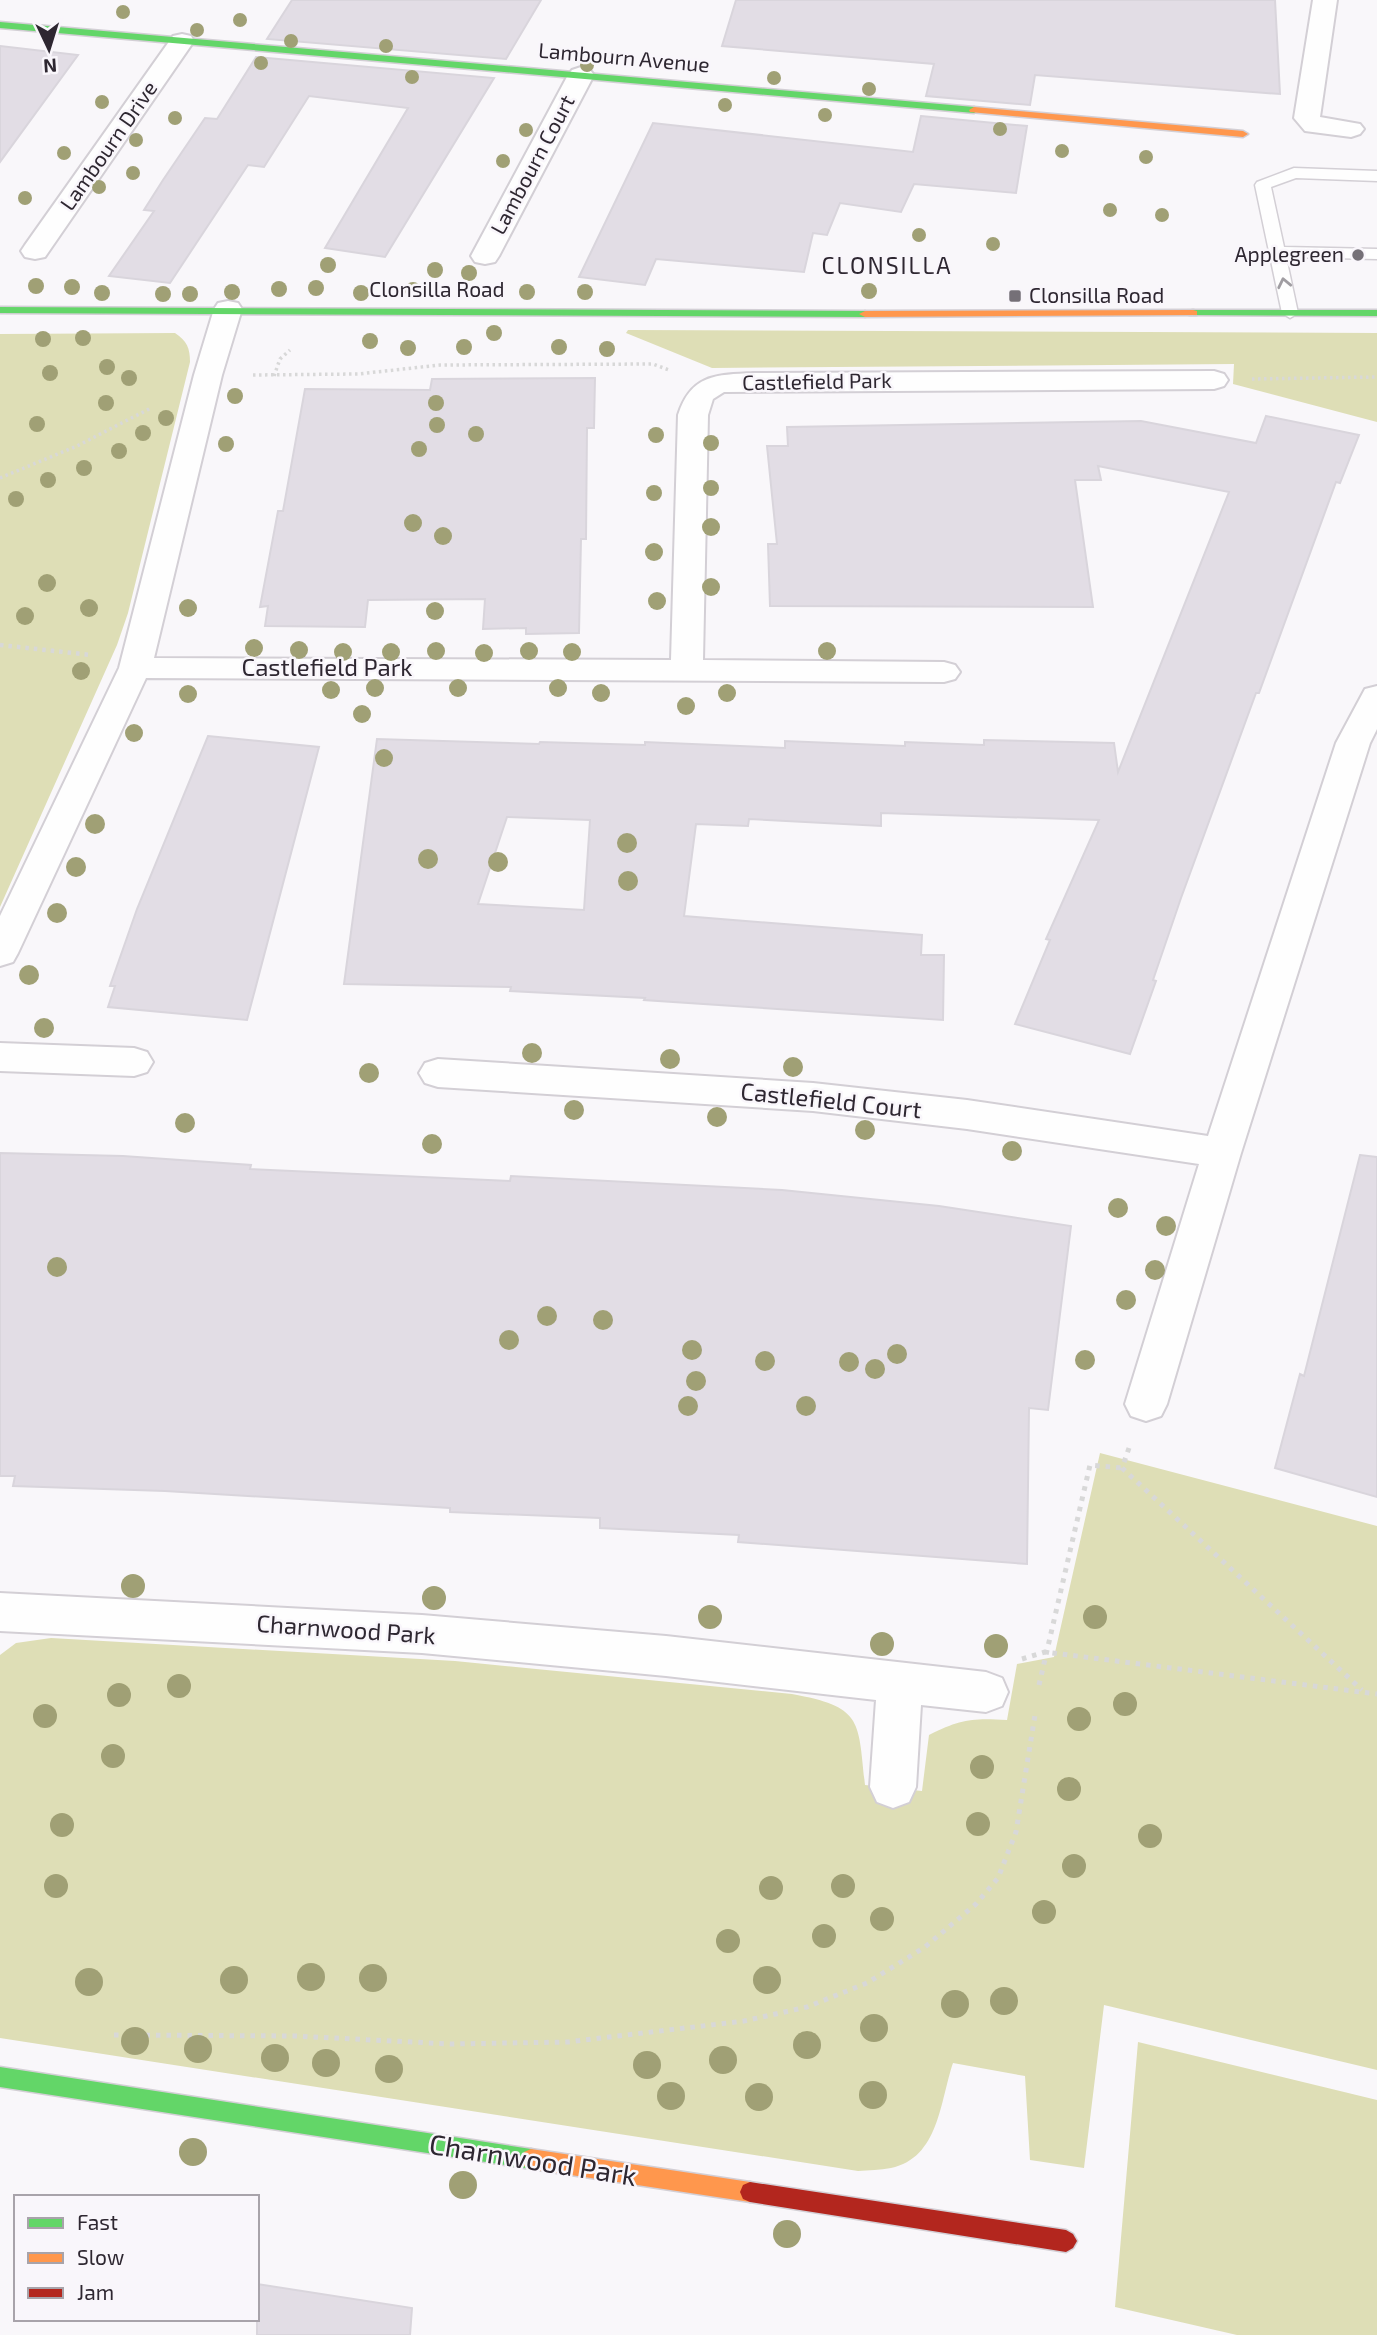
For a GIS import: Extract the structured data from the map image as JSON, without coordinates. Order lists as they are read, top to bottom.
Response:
{
  "streets": {
    "street": [
      "Lambourn Avenue",
      "Lambourn Drive",
      "Lambourn Court",
      "Clonsilla Road",
      "Castlefield Park",
      "Castlefield Court",
      "Charnwood Park"
    ]
  },
  "crossings": [
    ["Lambourn Avenue", "Lambourn Drive"],
    ["Lambourn Avenue", "Lambourn Court"]
  ],
  "districts": ["CLONSILLA"],
  "places": {
    "other": ["Applegreen"],
    "transit": ["Clonsilla Road"]
  },
  "legend": ["Fast", "Slow", "Jam"],
  "north": "bottom"
}
